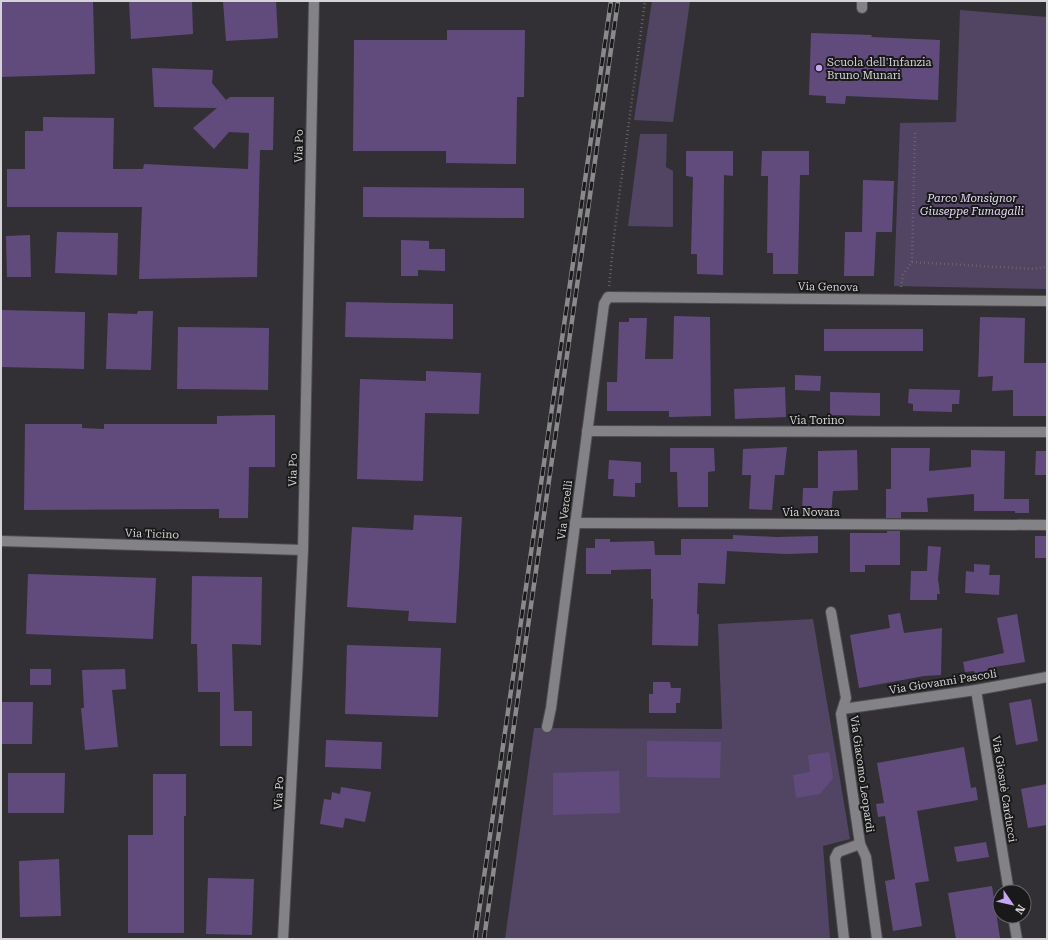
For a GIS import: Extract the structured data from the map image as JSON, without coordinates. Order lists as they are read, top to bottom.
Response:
{
  "streets": {
    "street": [
      "Via Po",
      "Via Genova",
      "Via Torino",
      "Via Vercelli",
      "Via Novara",
      "Via Ticino",
      "Via Giovanni Pascoli",
      "Via Giacomo Leopardi",
      "Via Giosuè Carducci"
    ]
  },
  "crossings": [
    ["Via Po", "Via Ticino"],
    ["Via Genova", "Via Vercelli"],
    ["Via Torino", "Via Vercelli"],
    ["Via Vercelli", "Via Novara"],
    ["Via Giovanni Pascoli", "Via Giacomo Leopardi"],
    ["Via Giovanni Pascoli", "Via Giosuè Carducci"]
  ],
  "parks": ["Parco Monsignor Giuseppe Fumagalli"],
  "places": ["Scuola dell'Infanzia Bruno Munari"],
  "north": "bottom right"
}
